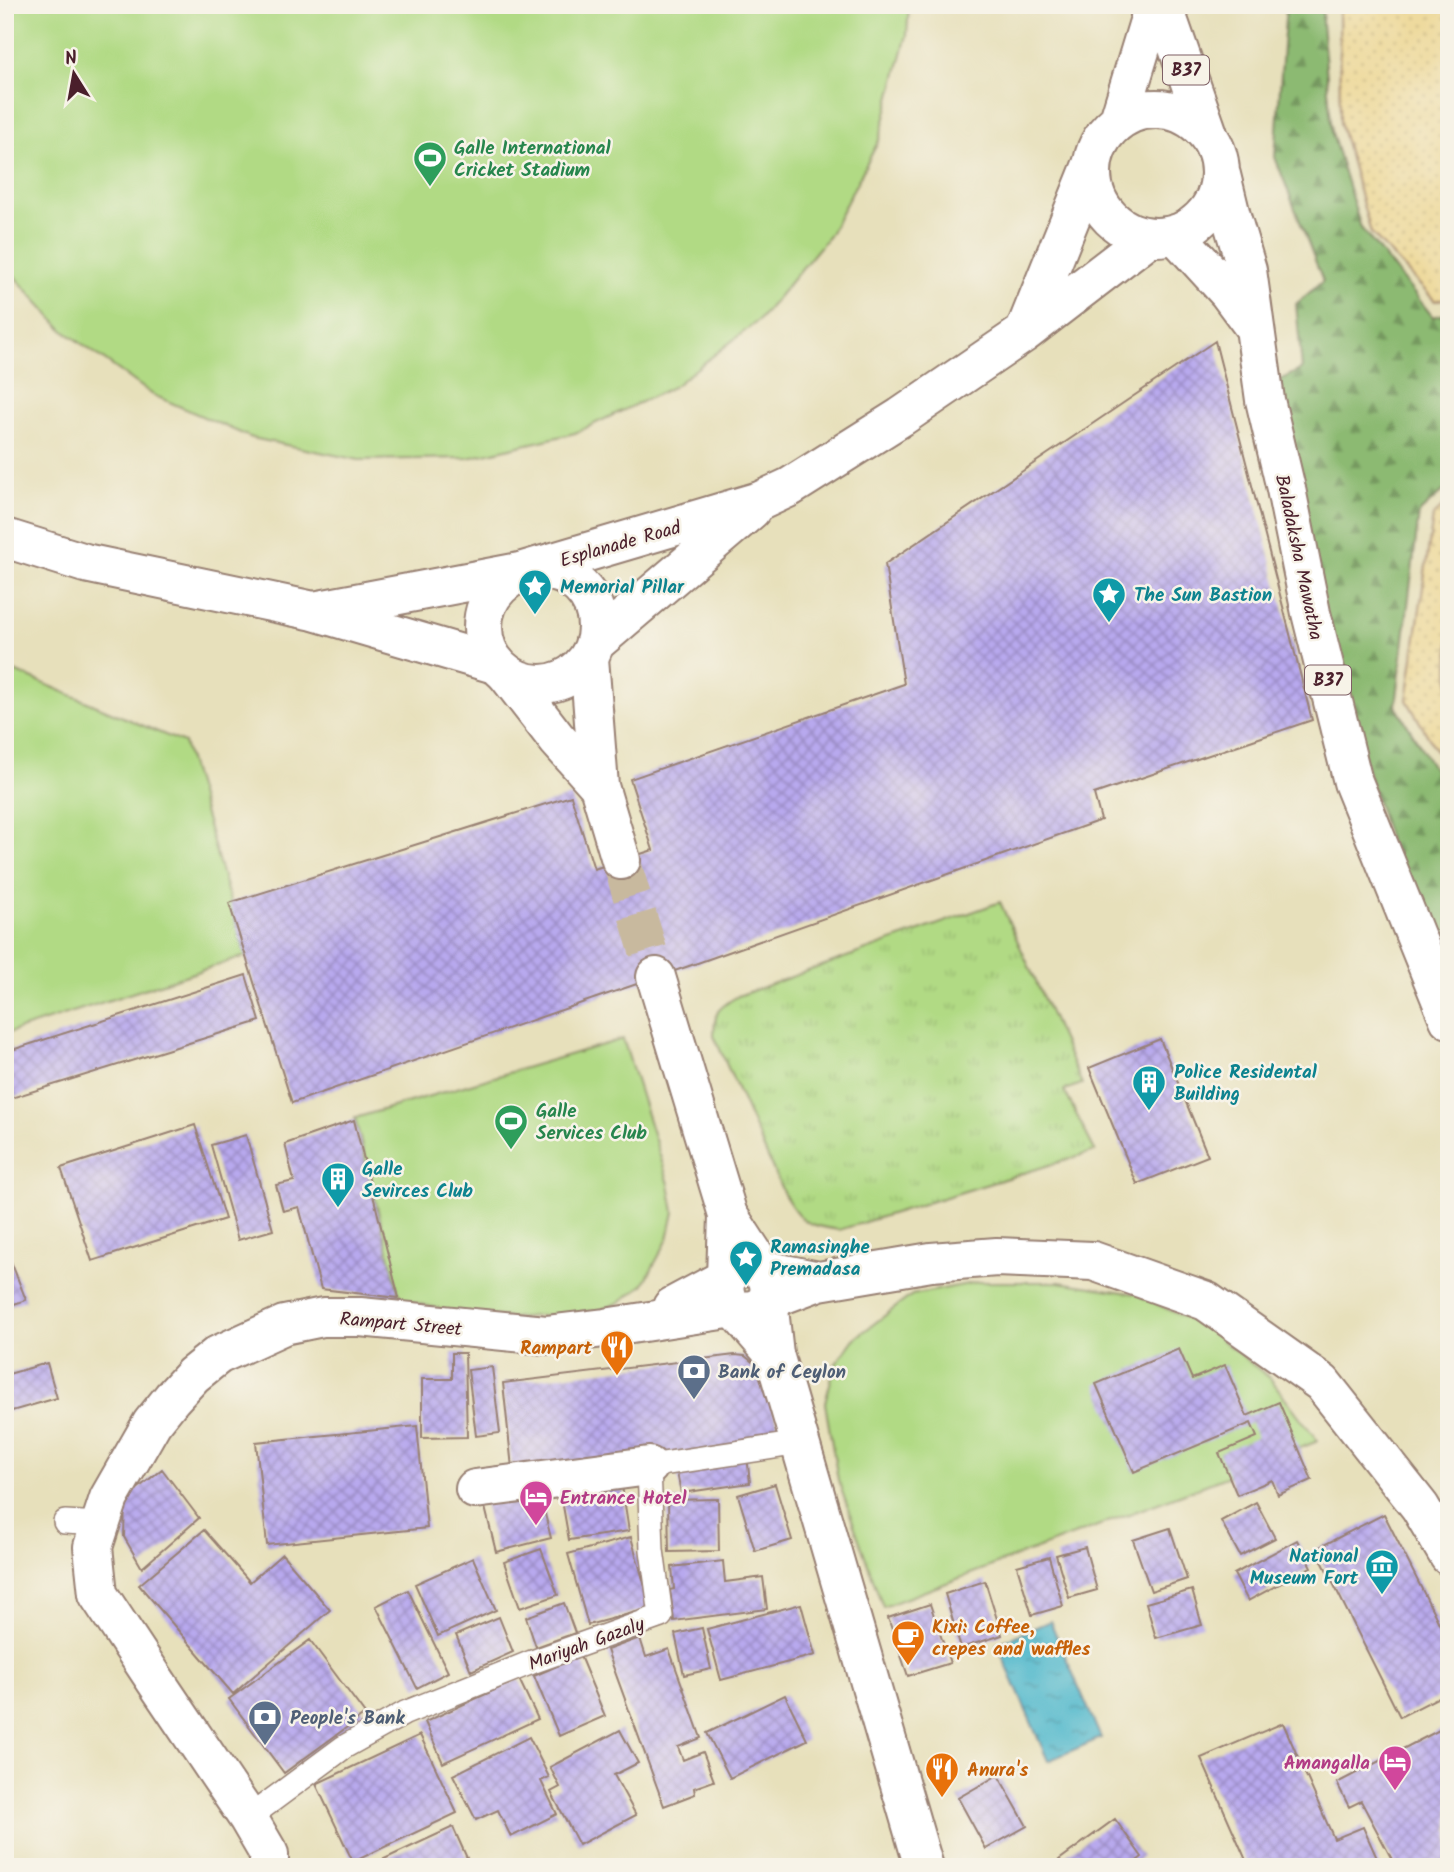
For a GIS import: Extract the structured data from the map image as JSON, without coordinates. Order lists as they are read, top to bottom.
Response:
{
  "streets": {
    "street": [
      "B37",
      "Esplanade Road",
      "Baladaksha Mawatha",
      "Rampart Street"
    ],
    "lane": ["Mariyah Gazaly"]
  },
  "crossings": [
    ["B37", "Esplanade Road"],
    ["B37", "Baladaksha Mawatha"],
    ["Esplanade Road", "Baladaksha Mawatha"],
    ["Rampart Street", "Mariyah Gazaly"]
  ],
  "places": {
    "sports": ["Galle International Cricket Stadium", "Galle Services Club"],
    "place": ["Memorial Pillar", "The Sun Bastion", "Ramasinghe Premadasa"],
    "building": ["Police Residental Building", "Galle Sevirces Club"],
    "restaurant": ["Rampart", "Anura's"],
    "bank": ["Bank of Ceylon", "People's Bank"],
    "hotel": ["Entrance Hotel", "Amangalla"],
    "museum": ["National Museum Fort"],
    "cafe": ["Kixi: Coffee, crepes and waffles"]
  },
  "north": "top"
}
